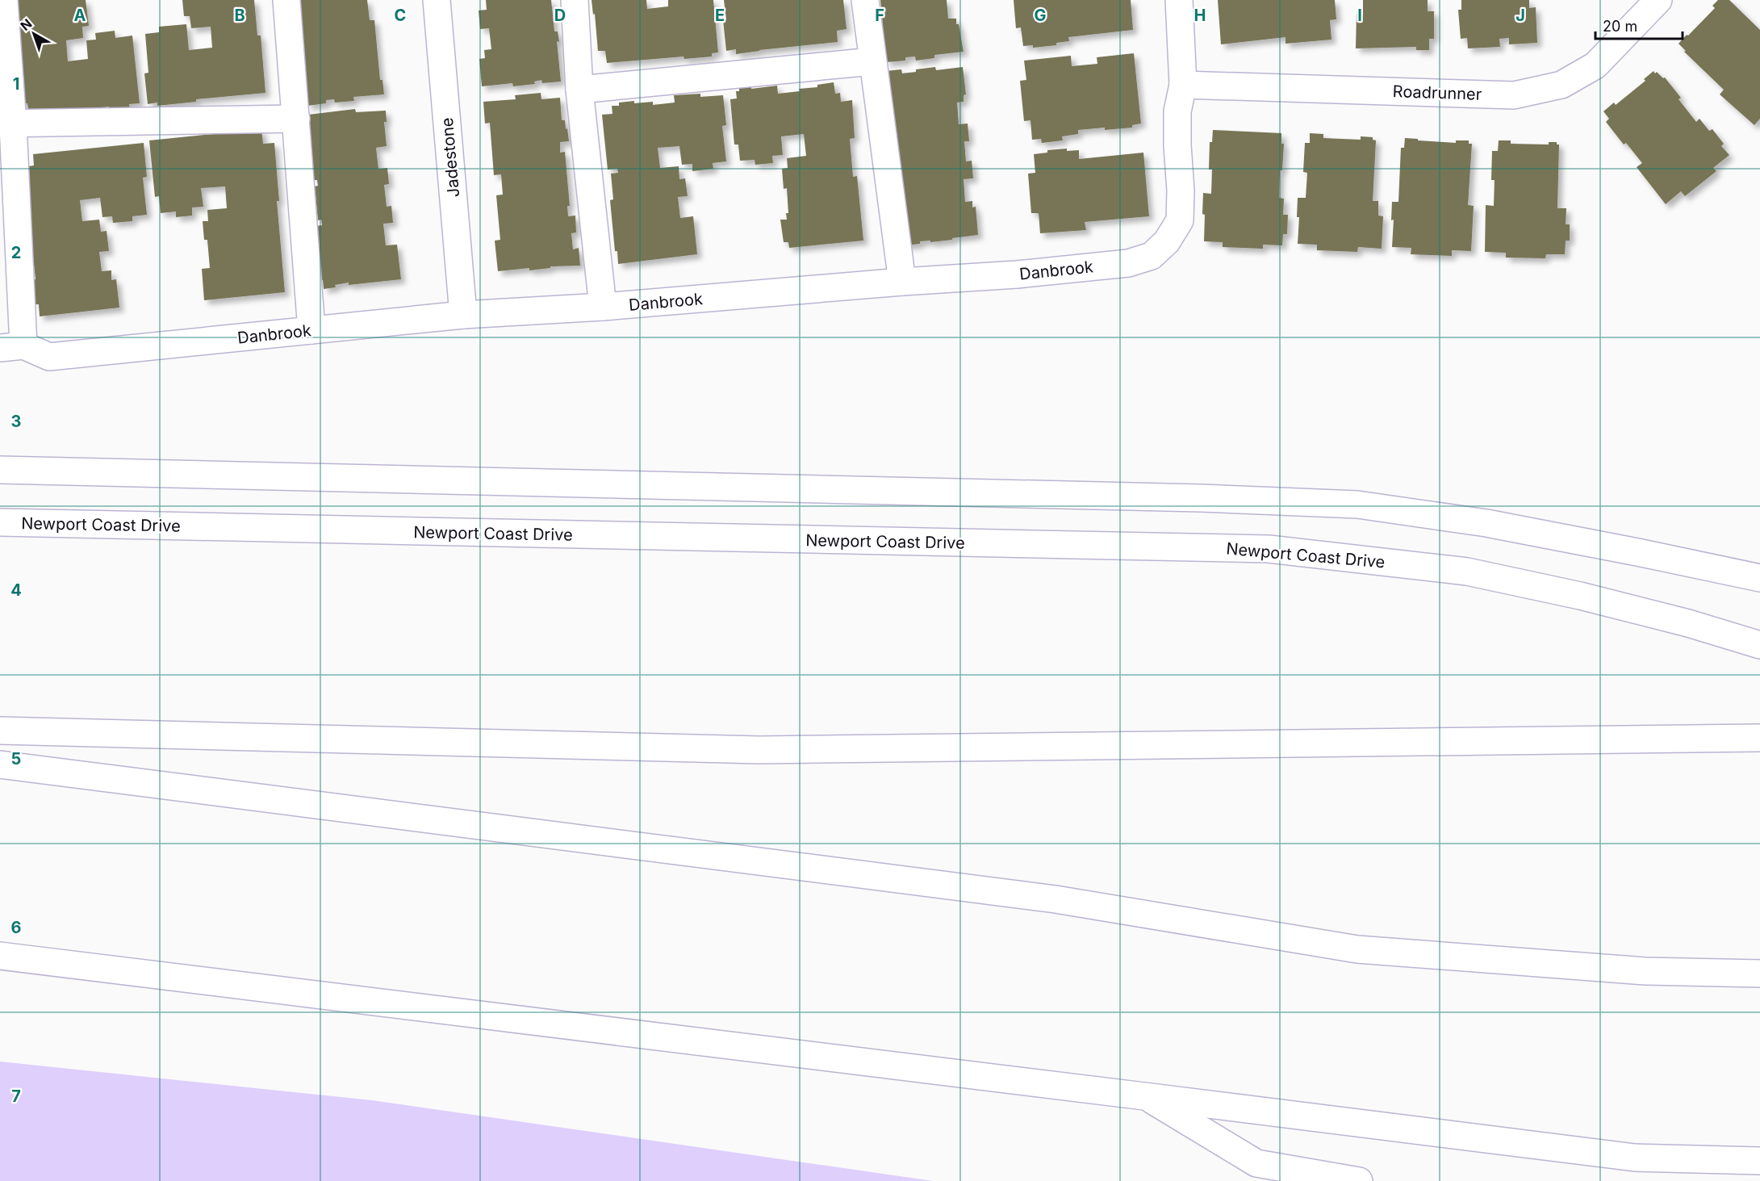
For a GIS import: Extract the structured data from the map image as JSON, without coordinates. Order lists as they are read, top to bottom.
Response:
{
  "streets": {
    "main road": [
      "Roadrunner",
      "Jadestone",
      "Danbrook",
      "Newport Coast Drive"
    ]
  },
  "crossings": [
    ["Roadrunner", "Danbrook"],
    ["Jadestone", "Danbrook"]
  ],
  "scale_bar": "20 m",
  "north": "top left",
  "grid": {
    "columns": [
      "A",
      "B",
      "C",
      "D",
      "E",
      "F",
      "G",
      "H",
      "I",
      "J"
    ],
    "rows": [
      "1",
      "2",
      "3",
      "4",
      "5",
      "6",
      "7"
    ]
  }
}
